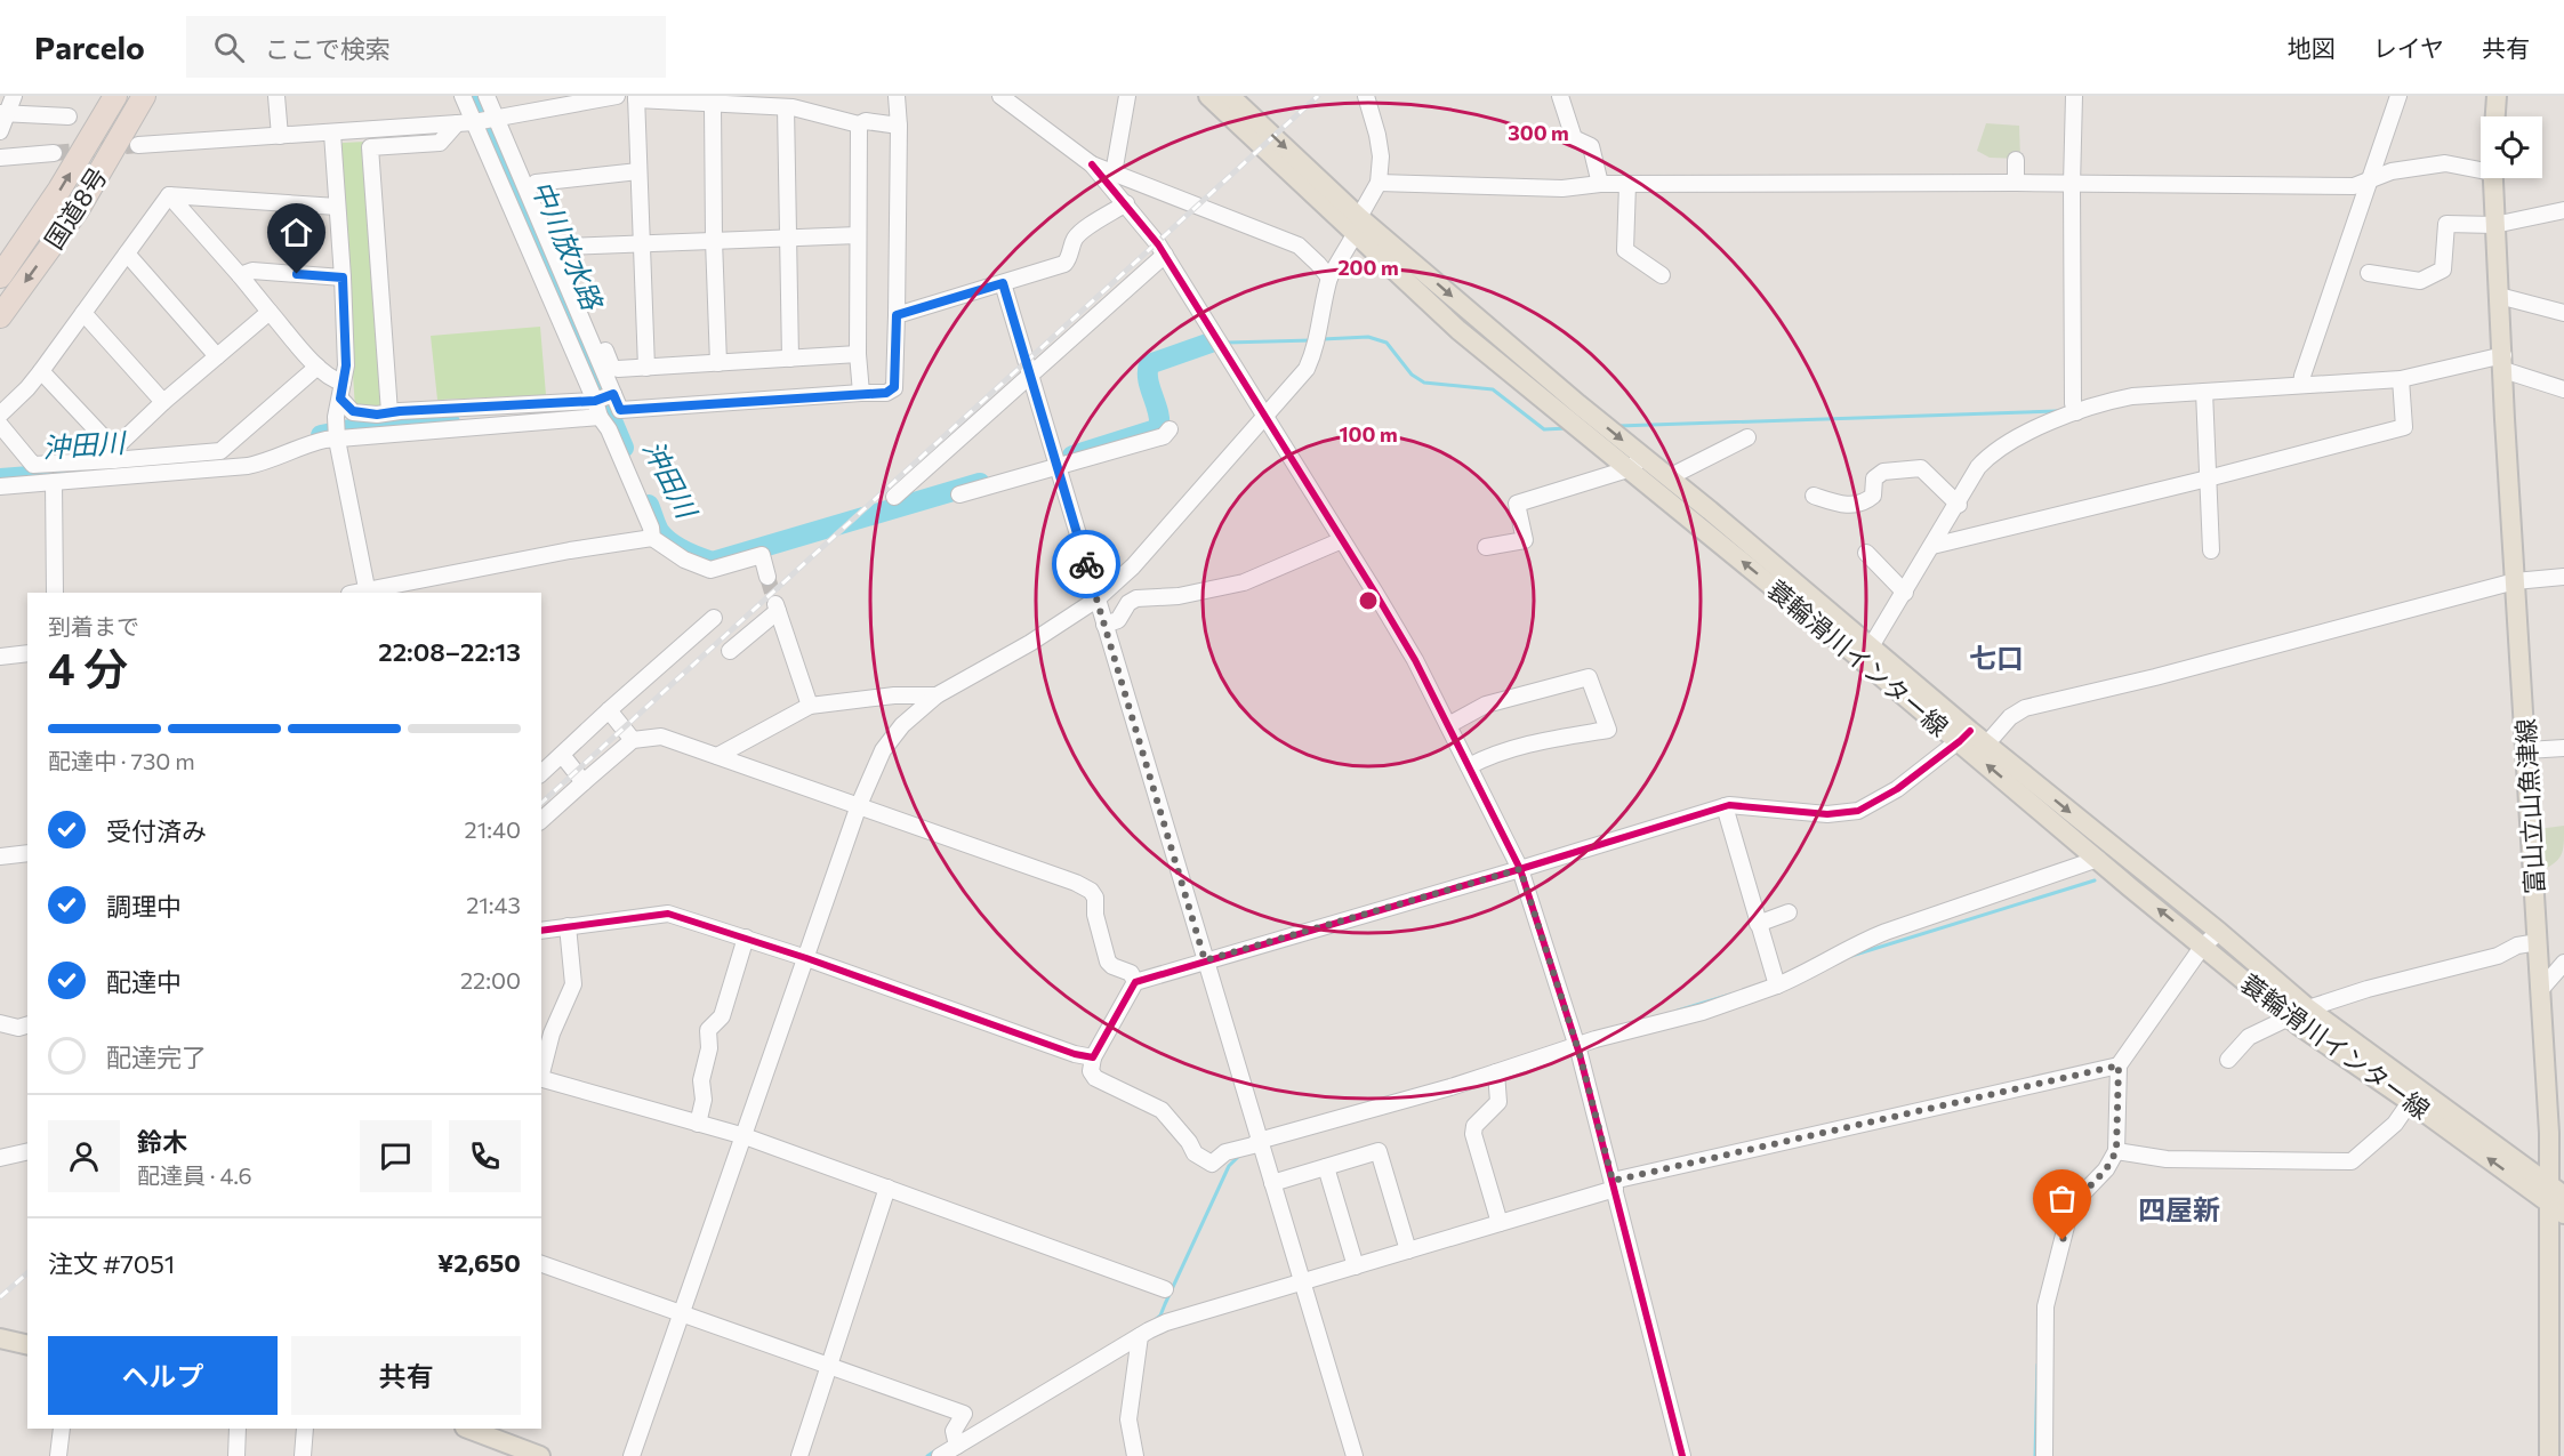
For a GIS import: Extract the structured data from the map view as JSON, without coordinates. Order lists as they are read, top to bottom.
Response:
{
  "streets": {
    "highway": ["国道8号"],
    "main road": ["蓑輪滑川インター線", "富山立山魚津線"]
  },
  "crossings": [
    ["蓑輪滑川インター線", "富山立山魚津線"]
  ],
  "districts": ["七口", "四屋新"],
  "water": ["中川放水路", "沖田川"],
  "page": {
    "header": "Parcelo",
    "search": "ここで検索",
    "nav": ["地図", "レイヤ", "共有"],
    "heading": ["4 分", "到着まで", "22:08–22:13"],
    "panel": [
      "鈴木",
      "配達員 · 4.6",
      "注文 #7051",
      "¥2,650"
    ],
    "bar": "配達中 · 730 m",
    "list": [
      ["受付済み", "21:40"],
      ["調理中", "21:43"],
      ["配達中", "22:00"],
      "配達完了"
    ],
    "buttons": ["ヘルプ", "共有"]
  },
  "rings": ["300 m", "200 m", "100 m"]
}
